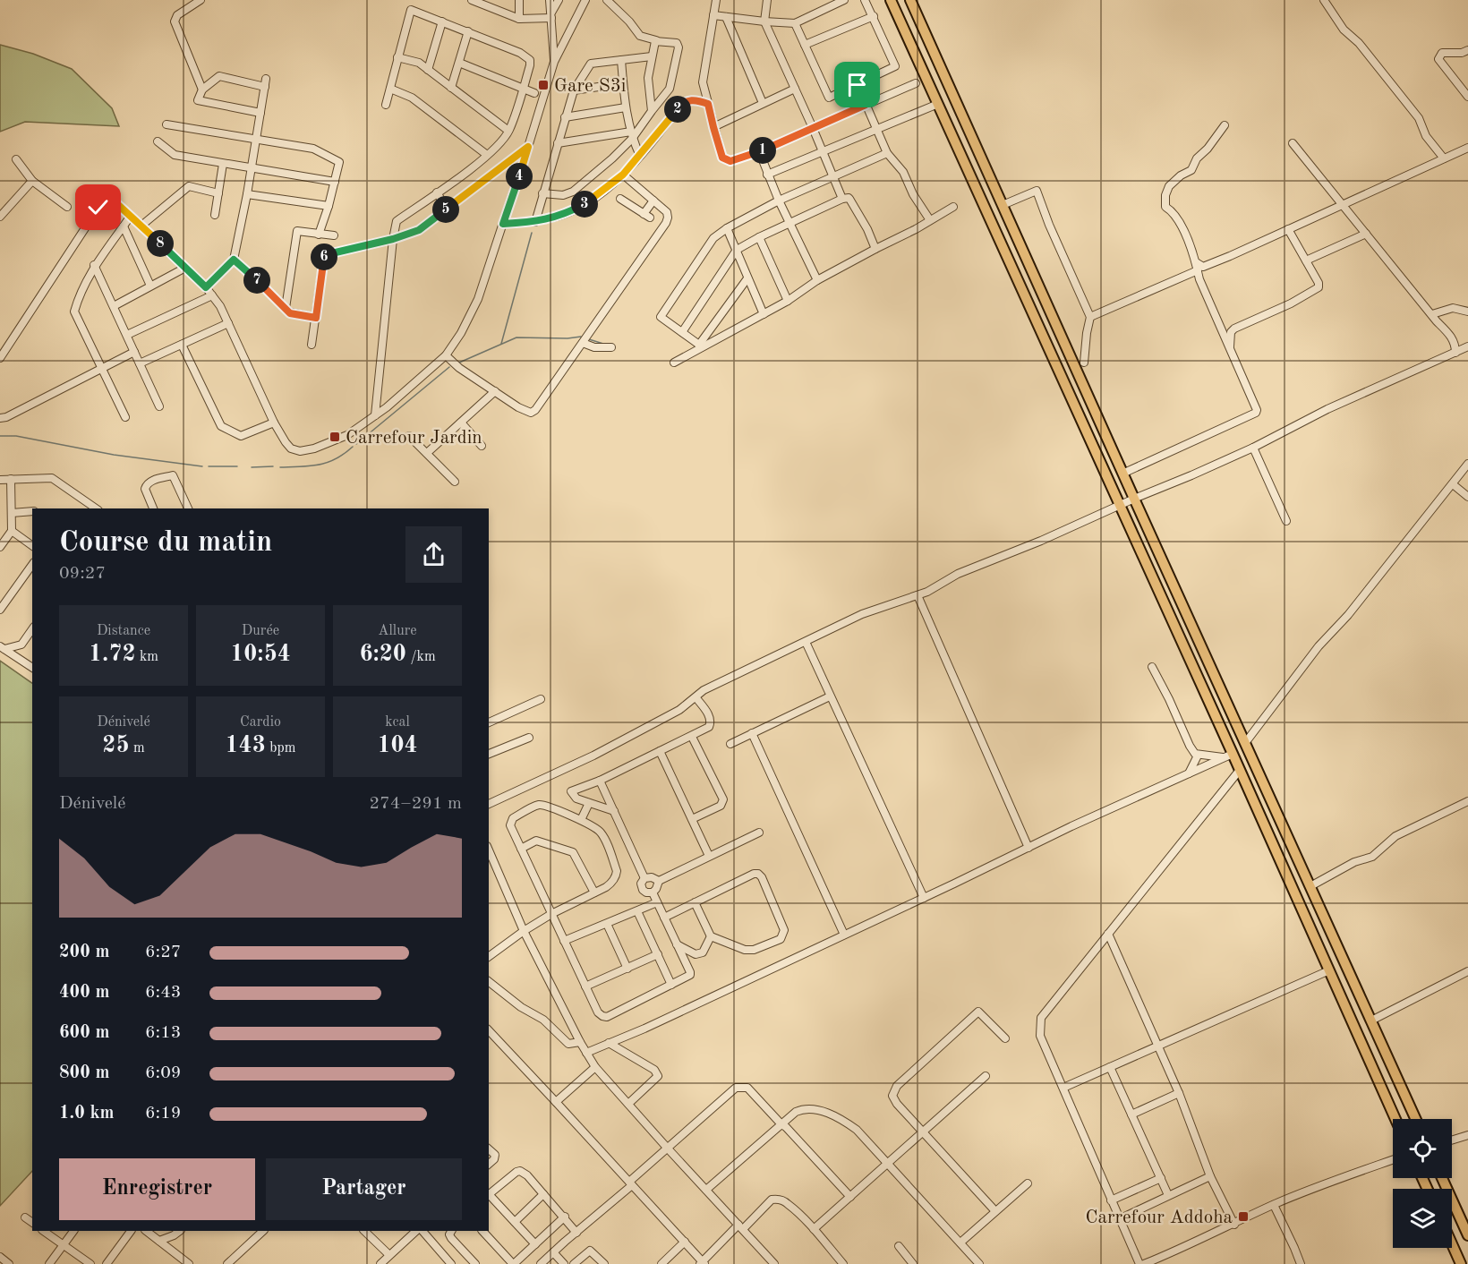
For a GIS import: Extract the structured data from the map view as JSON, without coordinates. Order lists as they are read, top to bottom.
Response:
{
  "places": {
    "transit": ["Gare S3i", "Carrefour Jardin", "Carrefour Addoha"]
  },
  "page": {
    "pins": [
      "2",
      "1",
      "4",
      "3",
      "5",
      "8",
      "6",
      "7"
    ],
    "heading": ["Course du matin", "09:27"],
    "stats": [
      ["Distance", "1.72 km"],
      ["Durée", "10:54"],
      ["Allure", "6:20 /km"],
      ["Dénivelé", "25 m"],
      ["Cardio", "143 bpm"],
      ["kcal", "104"]
    ],
    "chart": ["Dénivelé", "274–291 m"],
    "list": [
      {
        "name": "200 m",
        "note": "6:27"
      },
      {
        "name": "400 m",
        "note": "6:43"
      },
      {
        "name": "600 m",
        "note": "6:13"
      },
      {
        "name": "800 m",
        "note": "6:09"
      },
      {
        "name": "1.0 km",
        "note": "6:19"
      }
    ],
    "buttons": ["Enregistrer", "Partager"]
  }
}
